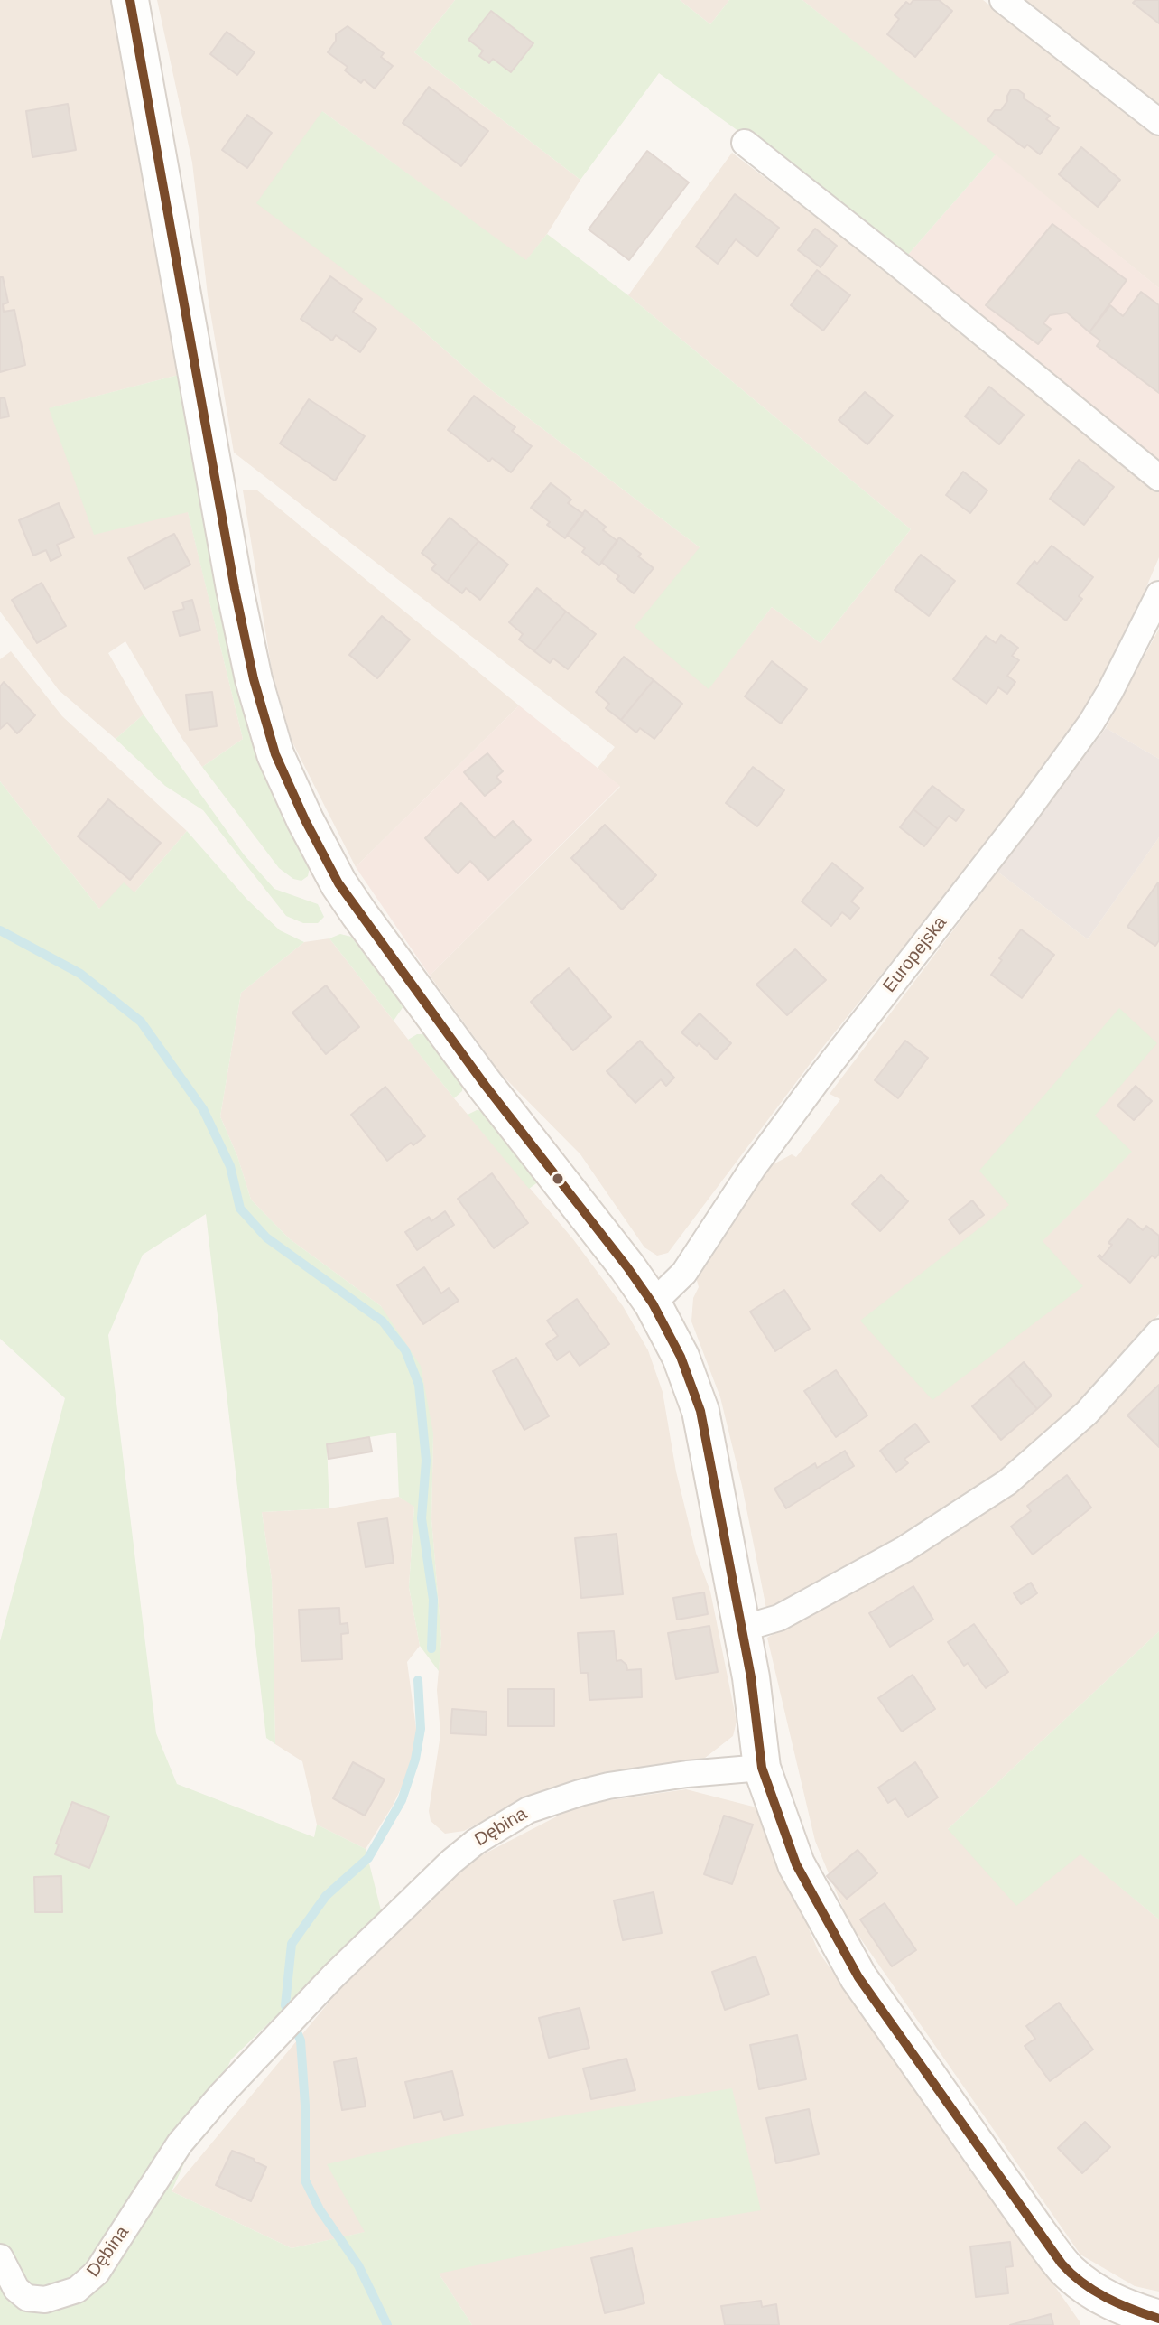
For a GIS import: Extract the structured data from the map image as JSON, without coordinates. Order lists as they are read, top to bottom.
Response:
{
  "streets": {
    "street": ["Europejska", "Dębina"]
  }
}
